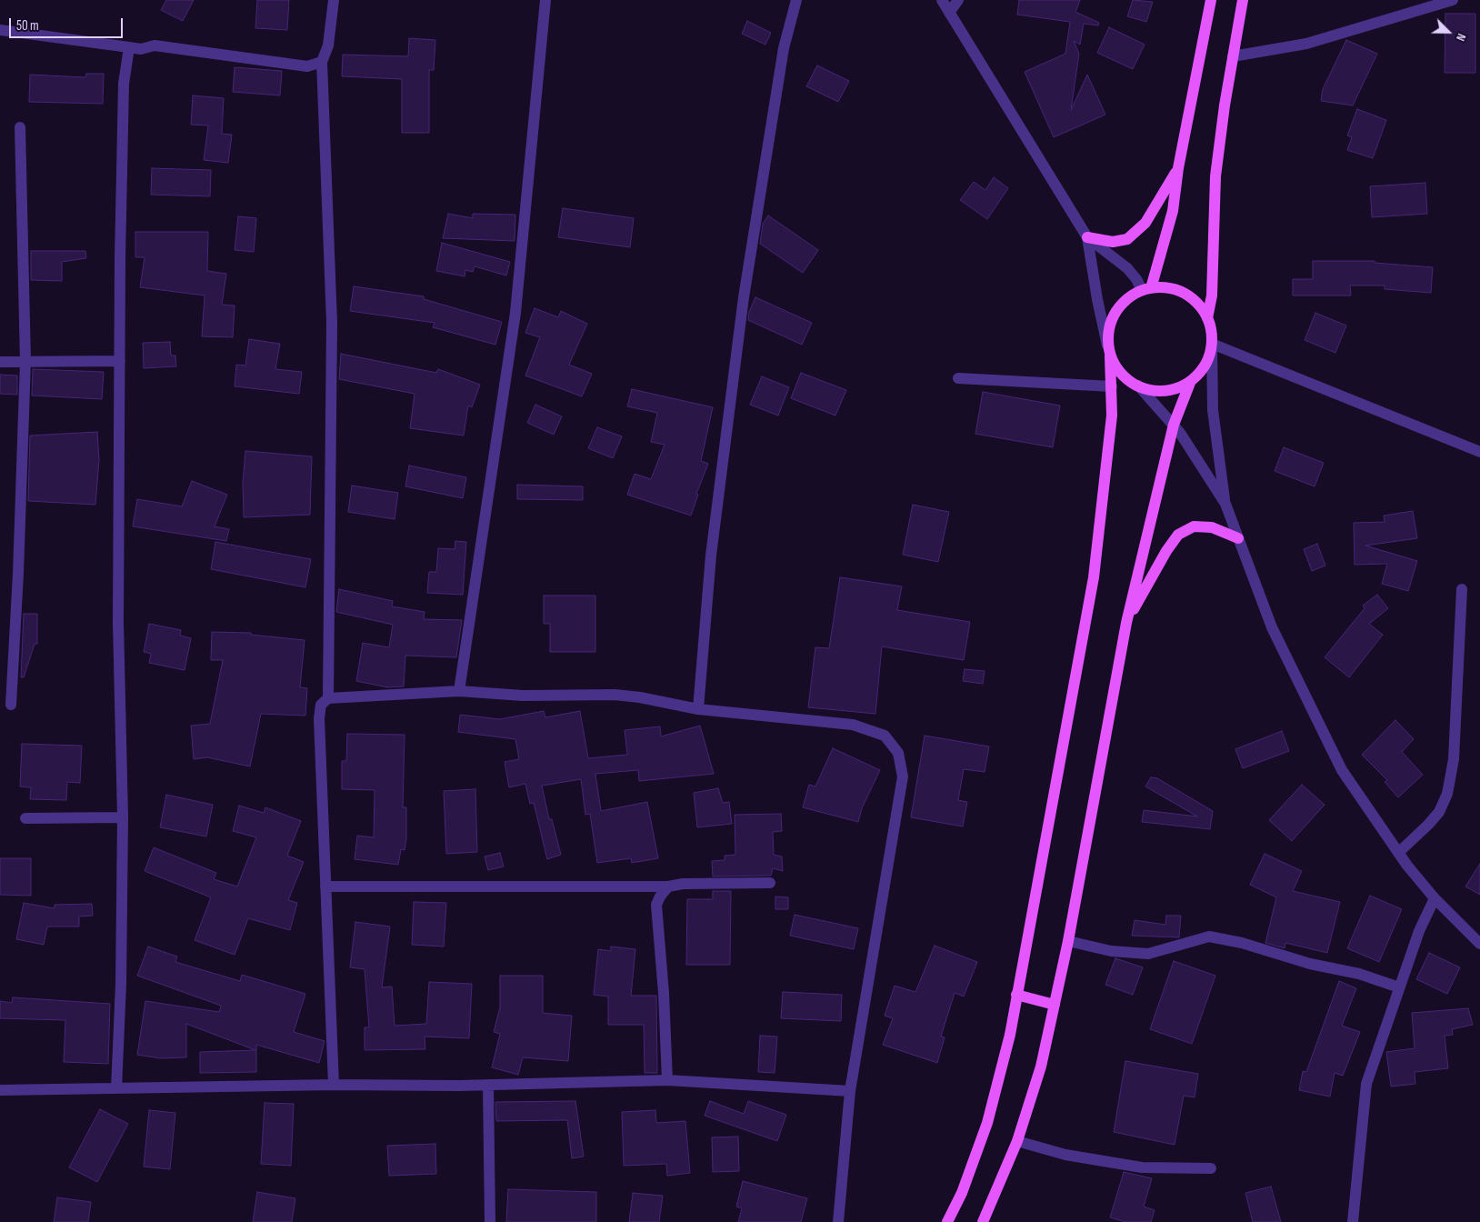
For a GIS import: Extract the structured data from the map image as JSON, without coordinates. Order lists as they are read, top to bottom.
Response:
{
  "scale_bar": "50 m",
  "north": "bottom right"
}
